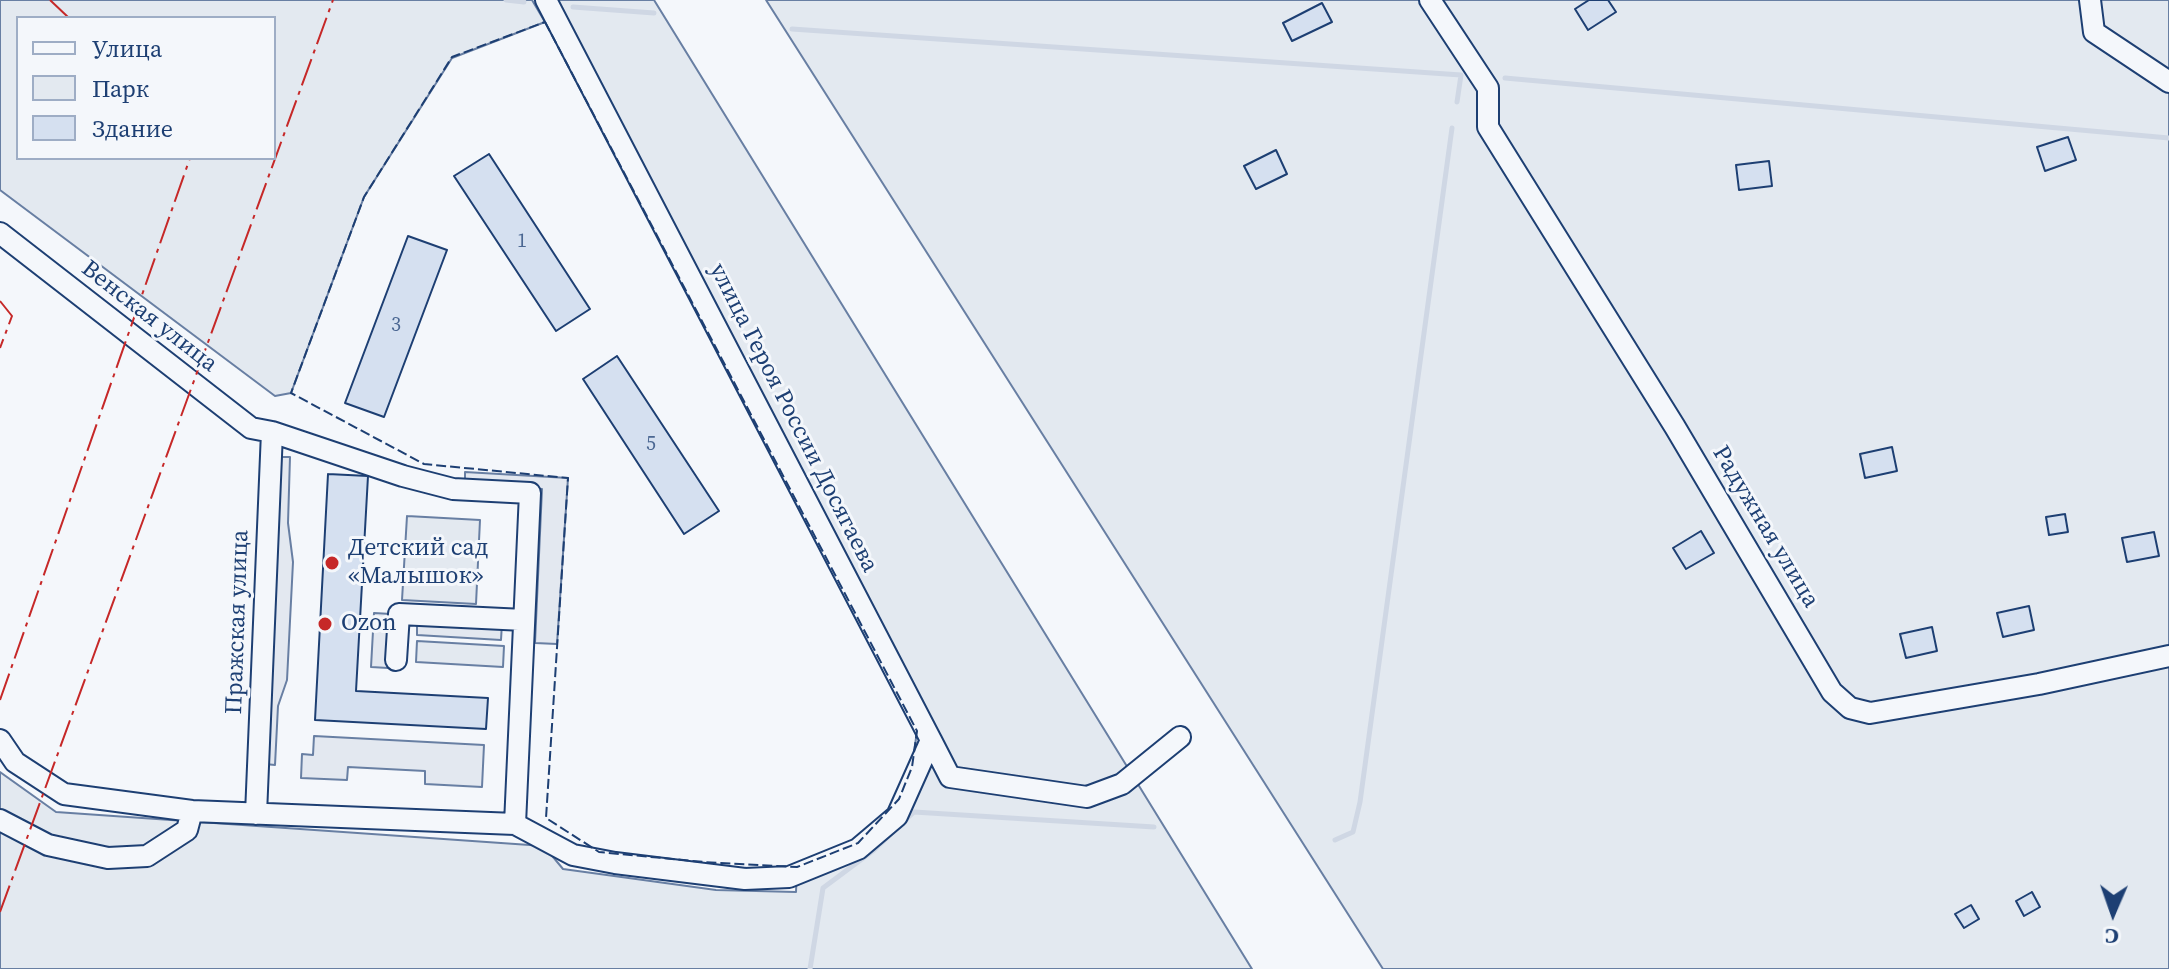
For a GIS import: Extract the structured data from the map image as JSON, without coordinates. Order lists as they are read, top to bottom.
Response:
{
  "streets": {
    "street": [
      "Венская улица",
      "улица Героя России Досягаева",
      "Радужная улица",
      "Пражская улица"
    ]
  },
  "crossings": [
    ["Венская улица", "Пражская улица"]
  ],
  "places": ["Детский сад «Малышок»", "Ozon"],
  "house_numbers": ["1", "3", "5"],
  "legend": ["Улица", "Парк", "Здание"],
  "north": "bottom"
}
